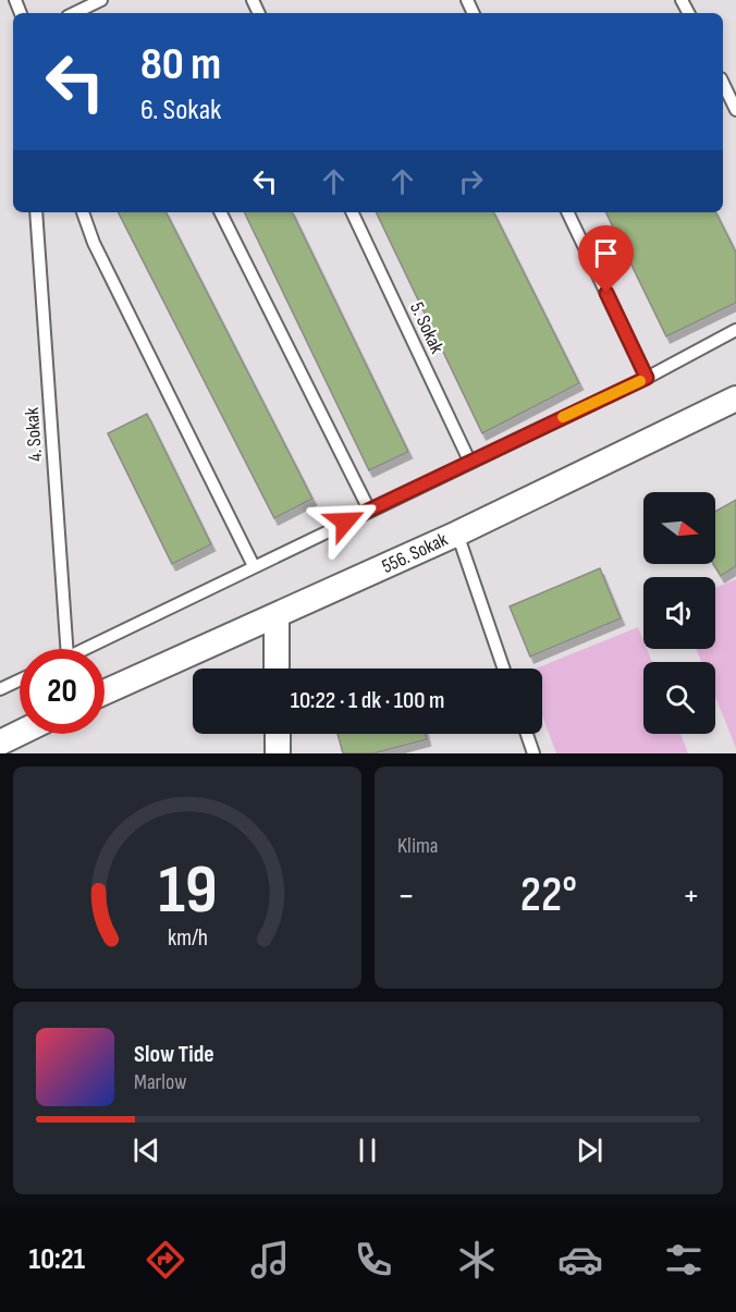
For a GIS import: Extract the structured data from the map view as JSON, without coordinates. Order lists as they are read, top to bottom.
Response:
{
  "streets": {
    "street": ["556. Sokak"],
    "lane": ["5. Sokak", "4. Sokak"]
  },
  "north": "right",
  "page": {
    "turn": ["80 m", "6. Sokak"],
    "limit": "20",
    "trip": "10:22 · 1 dk · 100 m",
    "tile": "Klima",
    "heat": ["−", "22°", "+"],
    "song": ["Slow Tide", "Marlow"],
    "tabs": "10:21",
    "gauge": ["19", "km/h"]
  }
}
